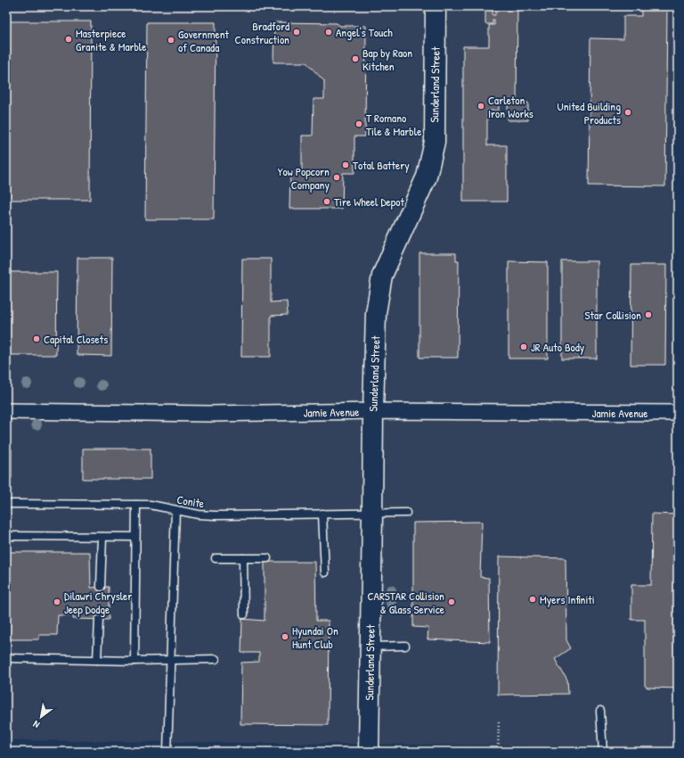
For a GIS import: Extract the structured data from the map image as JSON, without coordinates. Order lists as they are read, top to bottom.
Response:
{
  "streets": {
    "street": ["Sunderland Street", "Jamie Avenue"],
    "lane": ["Conite"]
  },
  "crossings": [
    ["Sunderland Street", "Jamie Avenue"],
    ["Sunderland Street", "Conite"]
  ],
  "places": [
    "Bradford Construction",
    "Angel's Touch",
    "Masterpiece Granite & Marble",
    "Government of Canada",
    "Bap by Raon Kitchen",
    "Carleton Iron Works",
    "United Building Products",
    "T Romano Tile & Marble",
    "Total Battery",
    "Yow Popcorn Company",
    "Tire Wheel Depot",
    "Star Collision",
    "Capital Closets",
    "JR Auto Body",
    "Myers Infiniti",
    "Dilawri Chrysler Jeep Dodge",
    "CARSTAR Collision & Glass Service",
    "Hyundai On Hunt Club"
  ],
  "north": "bottom left"
}
